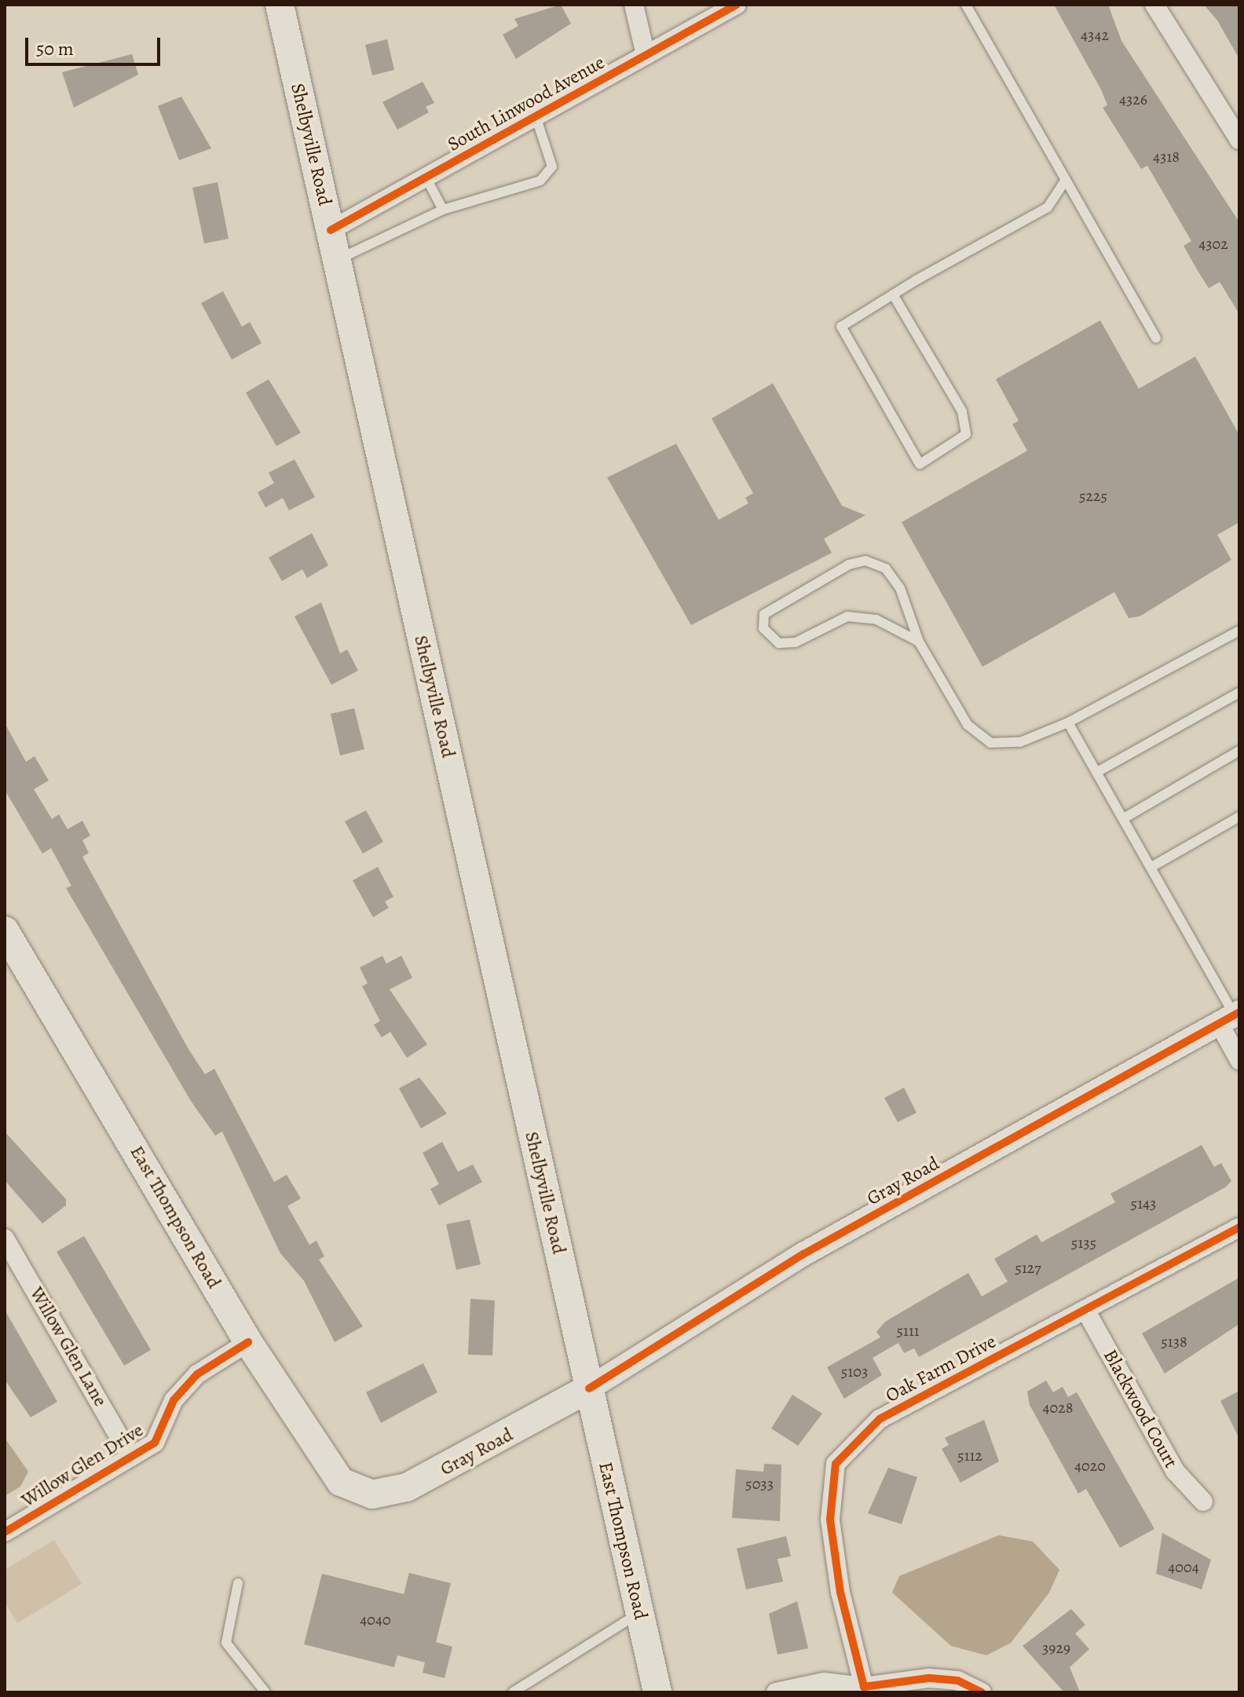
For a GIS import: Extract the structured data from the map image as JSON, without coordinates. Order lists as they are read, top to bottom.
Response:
{
  "streets": {
    "main road": ["Shelbyville Road", "Gray Road", "East Thompson Road"],
    "street": [
      "South Linwood Avenue",
      "Willow Glen Lane",
      "Oak Farm Drive",
      "Blackwood Court",
      "Willow Glen Drive"
    ]
  },
  "crossings": [
    ["South Linwood Avenue", "Shelbyville Road"],
    ["Shelbyville Road", "Gray Road"],
    ["Shelbyville Road", "East Thompson Road"],
    ["Gray Road", "East Thompson Road"],
    ["East Thompson Road", "Willow Glen Drive"],
    ["Willow Glen Lane", "Willow Glen Drive"],
    ["Oak Farm Drive", "Blackwood Court"]
  ],
  "house_numbers": [
    "4342",
    "4326",
    "4318",
    "4302",
    "5225",
    "5143",
    "5135",
    "5127",
    "5111",
    "5138",
    "5103",
    "4028",
    "5112",
    "4020",
    "5033",
    "4004",
    "4040",
    "3929"
  ],
  "scale_bar": "50 m"
}
